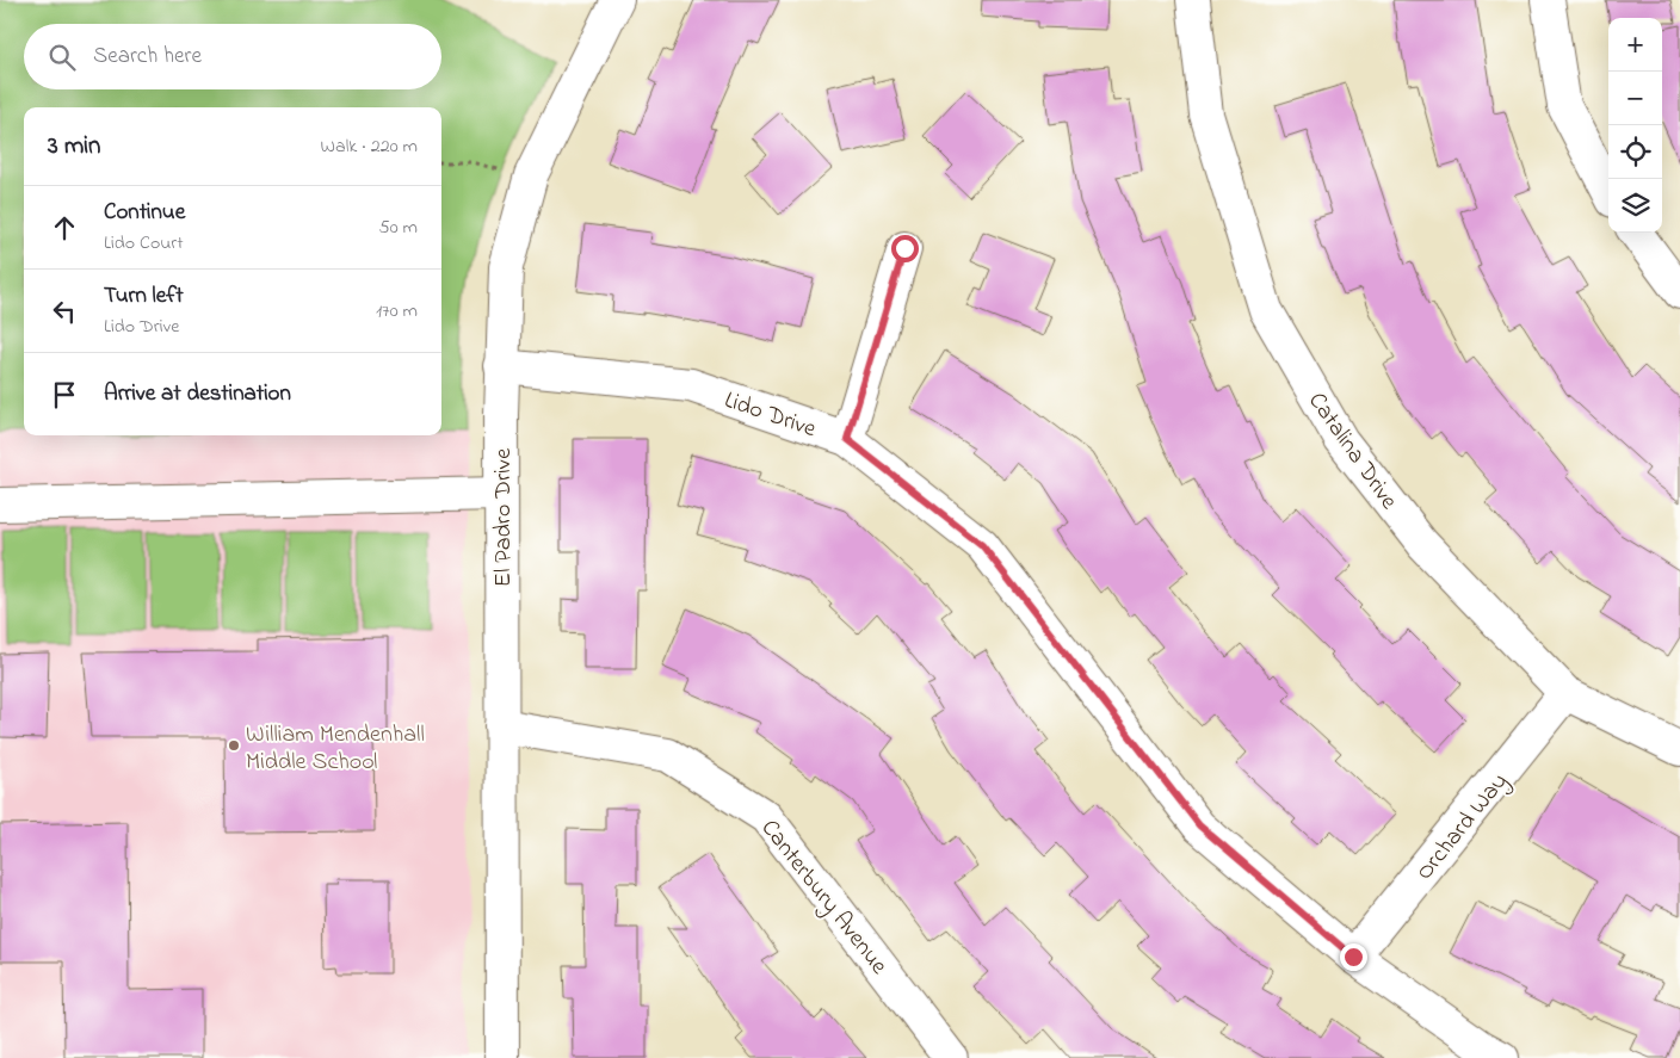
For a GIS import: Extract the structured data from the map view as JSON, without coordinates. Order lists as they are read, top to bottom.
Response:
{
  "streets": {
    "street": [
      "Lido Drive",
      "Catalina Drive",
      "El Padro Drive",
      "Orchard Way",
      "Canterbury Avenue"
    ]
  },
  "crossings": [
    ["Lido Drive", "El Padro Drive"],
    ["Lido Drive", "Orchard Way"],
    ["Catalina Drive", "Orchard Way"],
    ["El Padro Drive", "Canterbury Avenue"]
  ],
  "places": ["William Mendenhall Middle School"],
  "page": {
    "map_buttons": ["+", "−"],
    "search": "Search here",
    "heading": ["3 min", "Walk · 220 m"],
    "list": [
      ["Continue", "Lido Court", "50 m"],
      ["Turn left", "Lido Drive", "170 m"],
      "Arrive at destination"
    ]
  }
}
